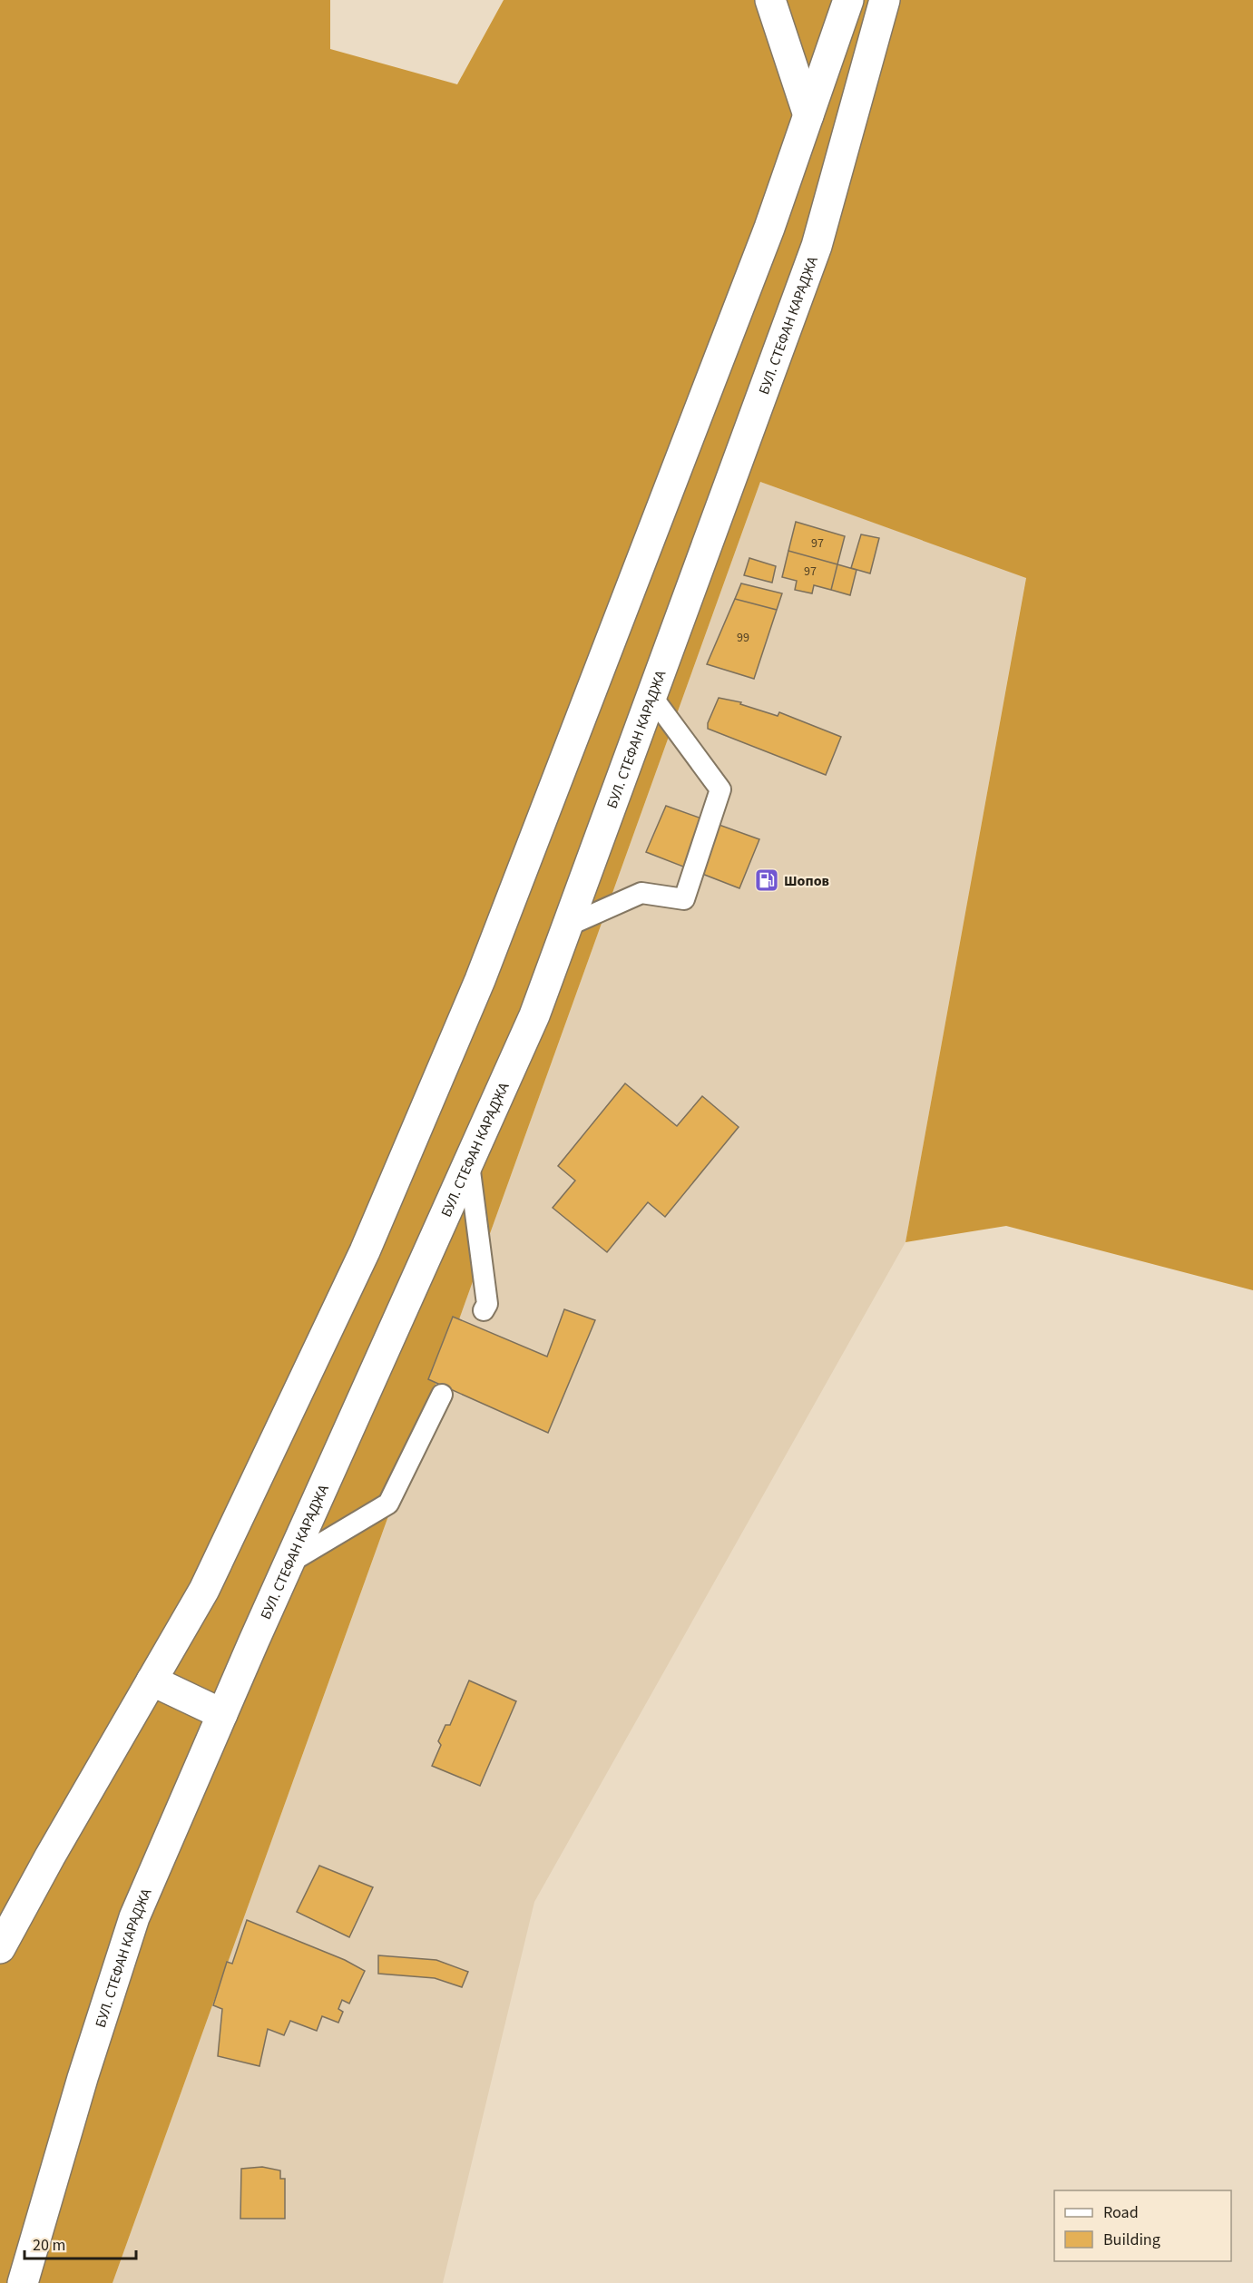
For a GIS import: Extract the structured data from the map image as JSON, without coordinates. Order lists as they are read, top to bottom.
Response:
{
  "streets": {
    "main road": ["БУЛ. СТЕФАН КАРАДЖА"]
  },
  "places": {
    "fuel station": ["Шопов"]
  },
  "house_numbers": ["97", "97", "99"],
  "legend": ["Road", "Building"],
  "scale_bar": "20 m"
}
